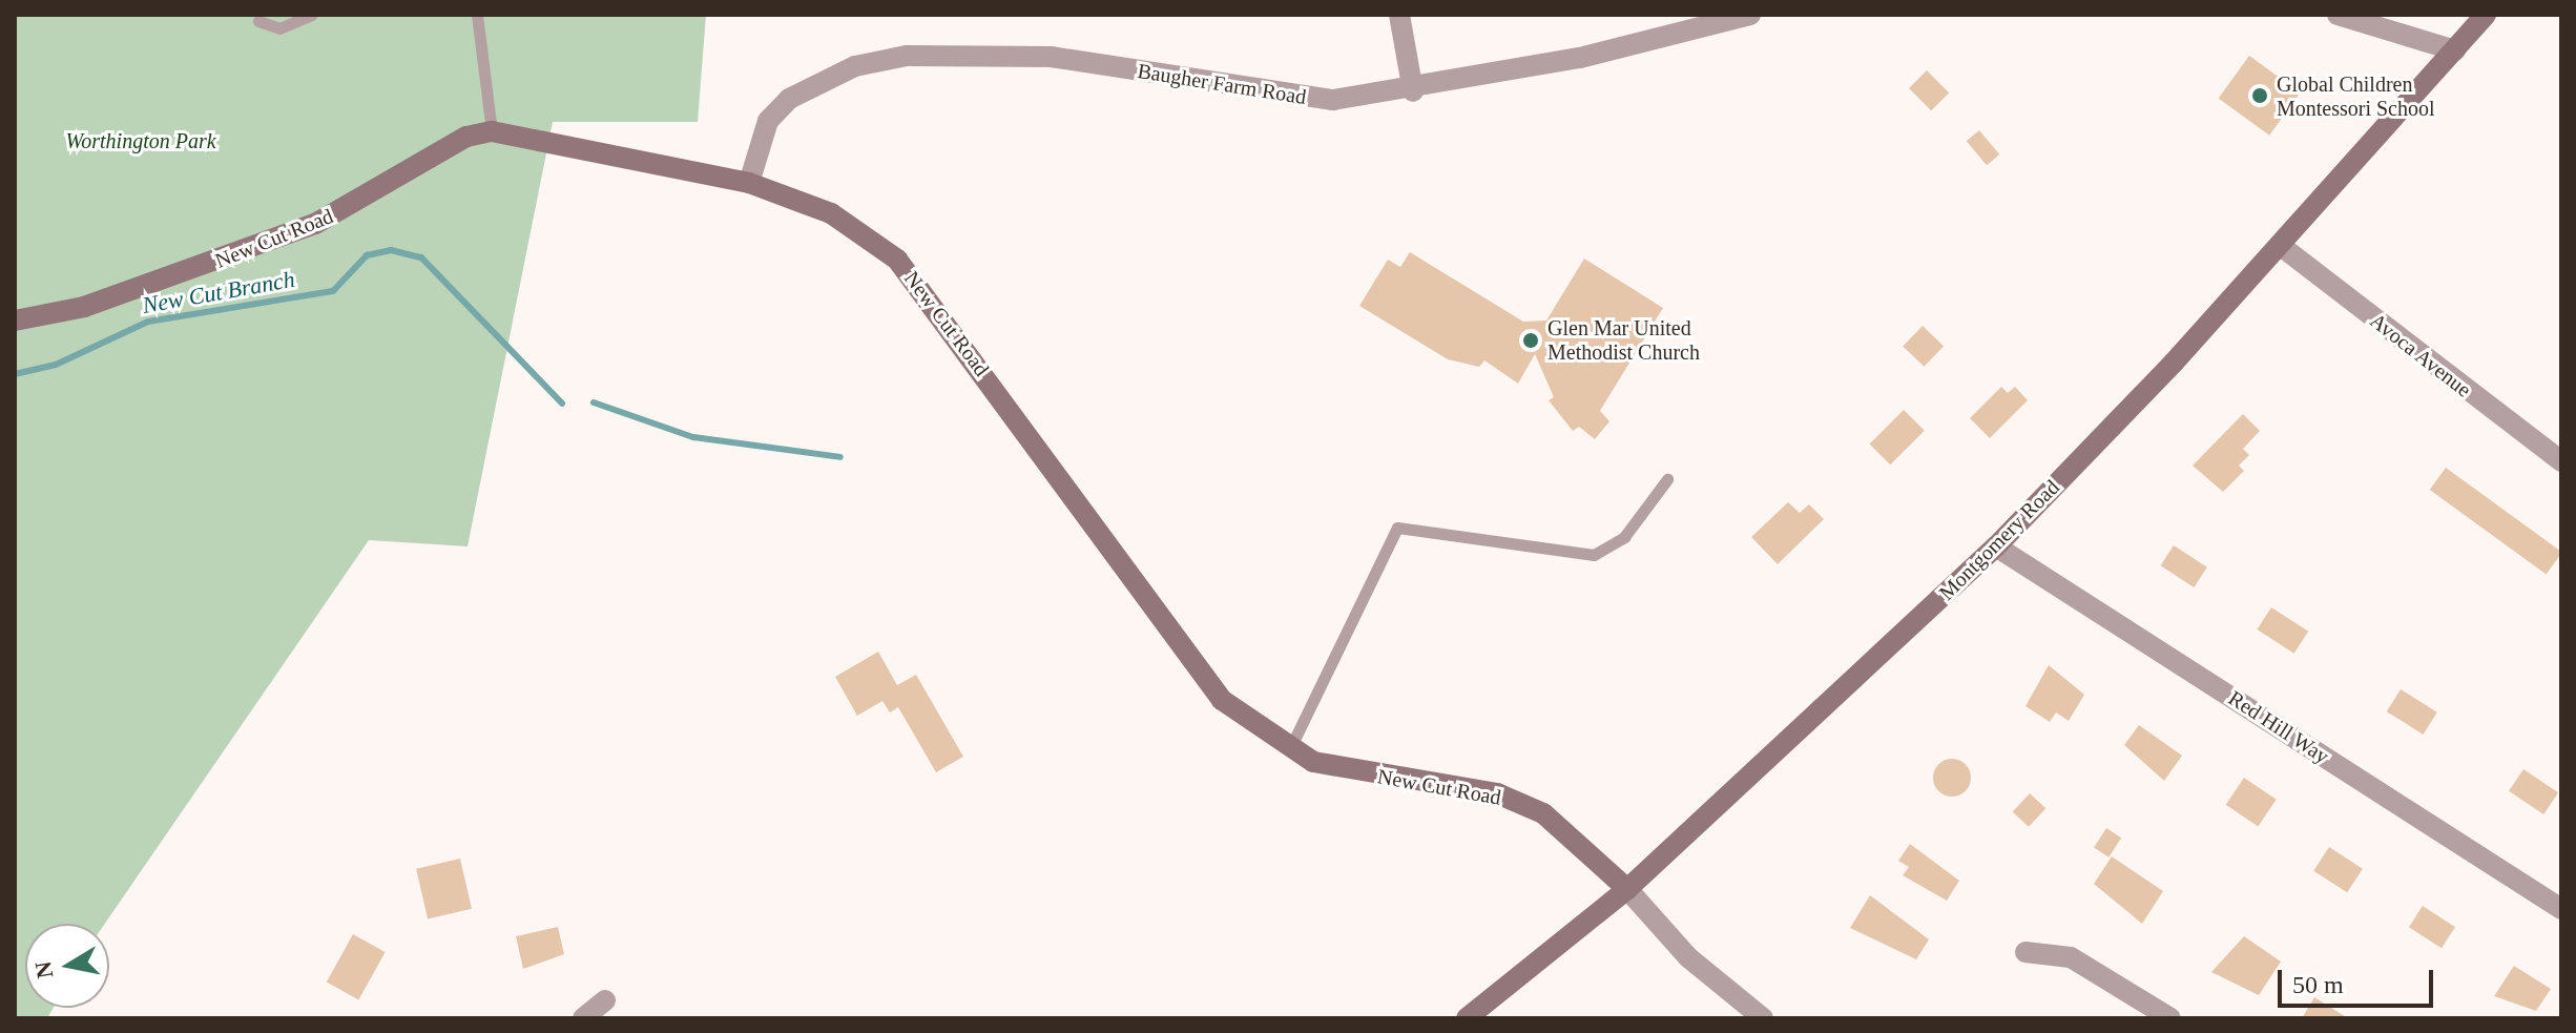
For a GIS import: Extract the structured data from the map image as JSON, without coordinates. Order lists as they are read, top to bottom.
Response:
{
  "streets": {
    "street": [
      "Baugher Farm Road",
      "New Cut Road",
      "Avoca Avenue",
      "Montgomery Road",
      "Red Hill Way"
    ]
  },
  "crossings": [
    ["Baugher Farm Road", "New Cut Road"],
    ["New Cut Road", "Montgomery Road"],
    ["Avoca Avenue", "Montgomery Road"],
    ["Montgomery Road", "Red Hill Way"]
  ],
  "water": ["New Cut Branch"],
  "parks": ["Worthington Park"],
  "places": ["Global Children Montessori School", "Glen Mar United Methodist Church"],
  "scale_bar": "50 m",
  "north": "left"
}
